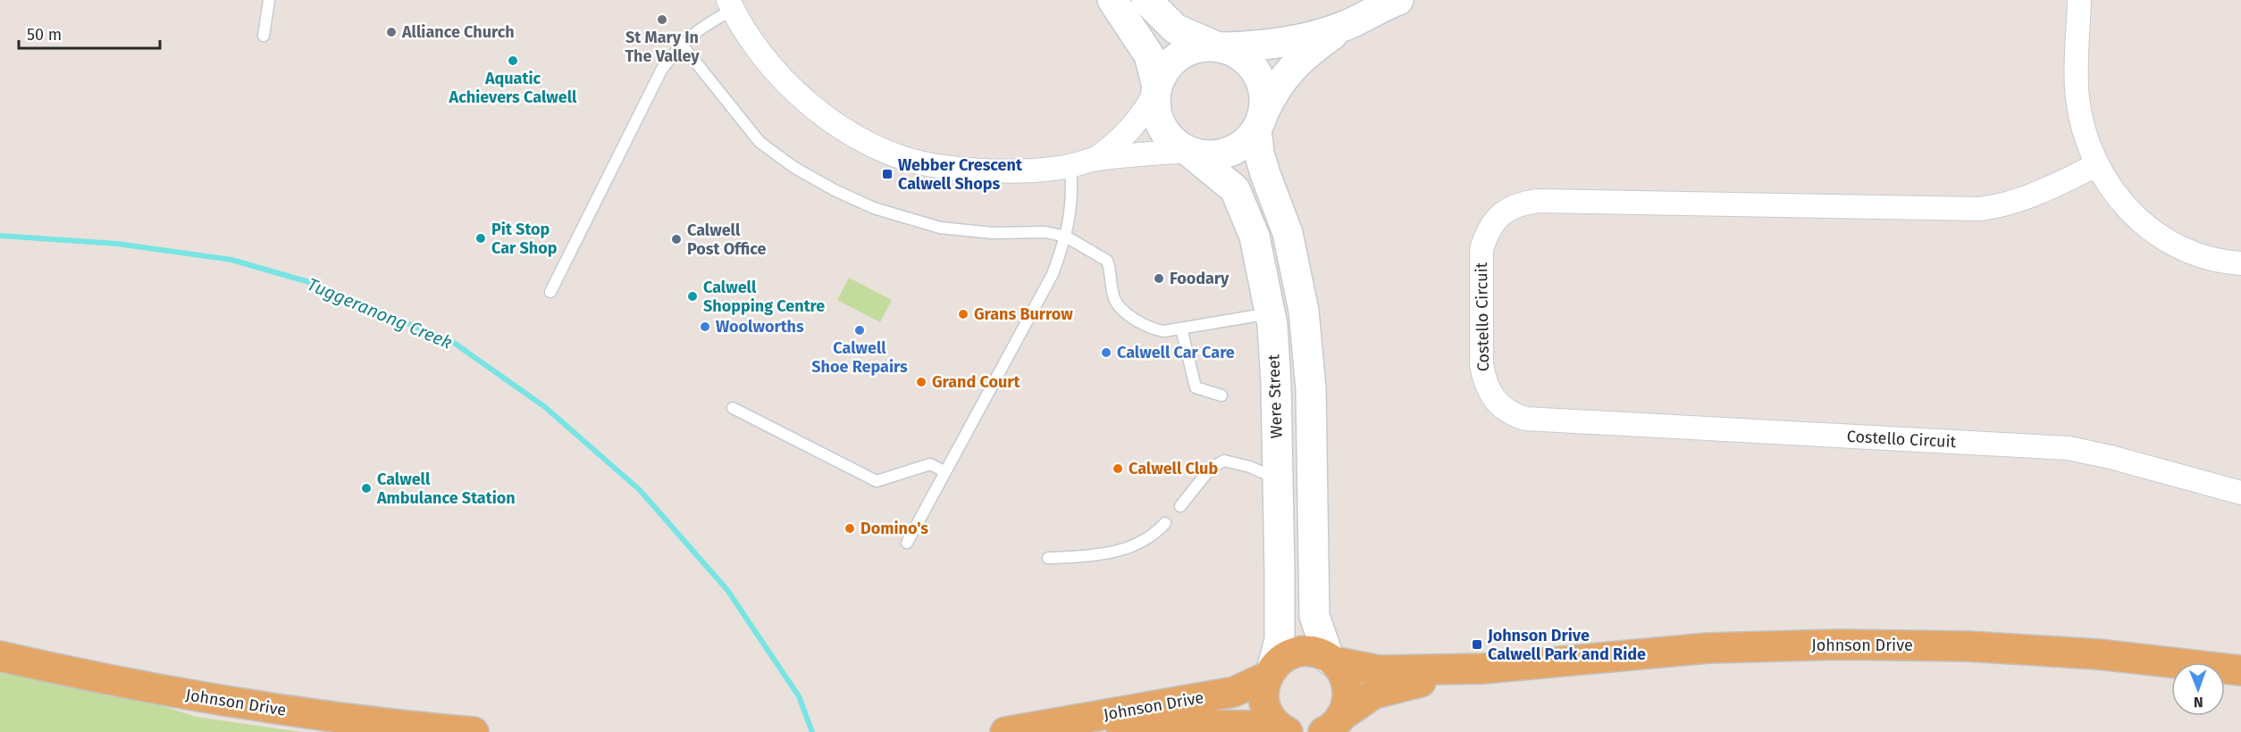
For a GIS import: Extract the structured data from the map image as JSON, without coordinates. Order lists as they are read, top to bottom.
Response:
{
  "streets": {
    "main road": ["Johnson Drive"],
    "street": ["Costello Circuit", "Were Street"]
  },
  "crossings": [
    ["Were Street", "Johnson Drive"]
  ],
  "water": ["Tuggeranong Creek"],
  "places": {
    "other": [
      "St Mary In The Valley",
      "Alliance Church",
      "Aquatic Achievers Calwell",
      "Pit Stop Car Shop",
      "Calwell Post Office",
      "Foodary",
      "Calwell Shopping Centre",
      "Grans Burrow",
      "Woolworths",
      "Calwell Shoe Repairs",
      "Calwell Car Care",
      "Grand Court",
      "Calwell Club",
      "Calwell Ambulance Station",
      "Domino's"
    ],
    "transit": ["Webber Crescent Calwell Shops", "Johnson Drive Calwell Park and Ride"]
  },
  "scale_bar": "50 m",
  "north": "bottom"
}
